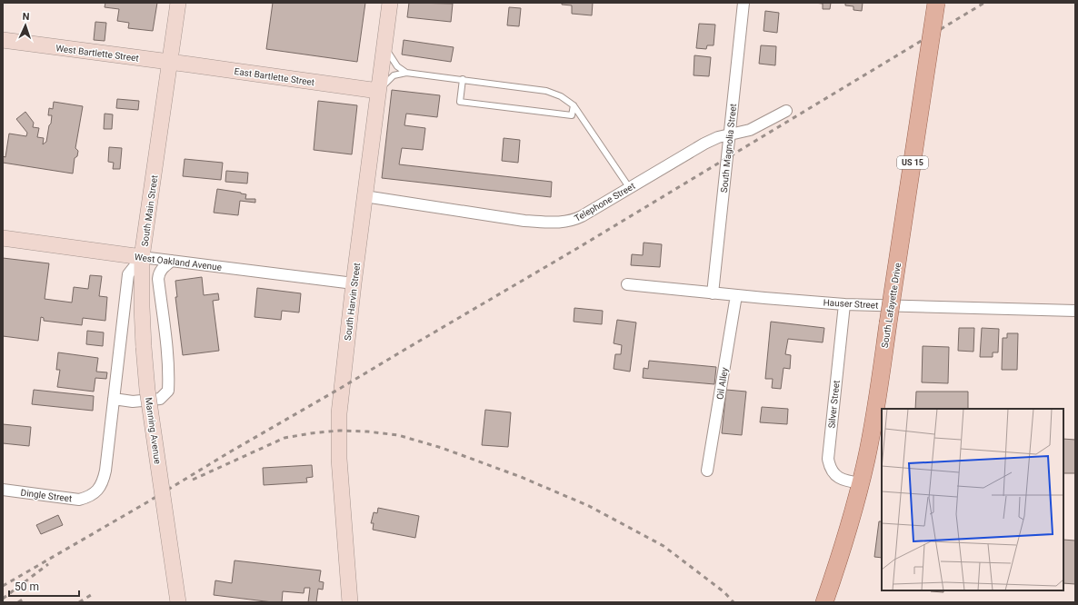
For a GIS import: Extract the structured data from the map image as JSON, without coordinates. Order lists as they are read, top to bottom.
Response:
{
  "streets": {
    "main road": ["US 15", "South Lafayette Drive"],
    "street": [
      "West Bartlette Street",
      "East Bartlette Street",
      "South Magnolia Street",
      "Telephone Street",
      "South Main Street",
      "West Oakland Avenue",
      "South Harvin Street",
      "Hauser Street",
      "Oil Alley",
      "Silver Street",
      "Manning Avenue",
      "Dingle Street"
    ]
  },
  "crossings": [
    ["West Bartlette Street", "East Bartlette Street"],
    ["West Bartlette Street", "South Main Street"],
    ["East Bartlette Street", "South Main Street"],
    ["East Bartlette Street", "South Harvin Street"],
    ["South Magnolia Street", "Telephone Street"],
    ["South Magnolia Street", "Hauser Street"],
    ["Telephone Street", "South Harvin Street"],
    ["South Main Street", "West Oakland Avenue"],
    ["South Main Street", "Manning Avenue"],
    ["South Main Street", "Dingle Street"],
    ["West Oakland Avenue", "South Harvin Street"],
    ["West Oakland Avenue", "Manning Avenue"],
    ["Hauser Street", "Oil Alley"],
    ["Hauser Street", "Silver Street"],
    ["South Lafayette Drive", "Silver Street"]
  ],
  "scale_bar": "50 m",
  "north": "top"
}
